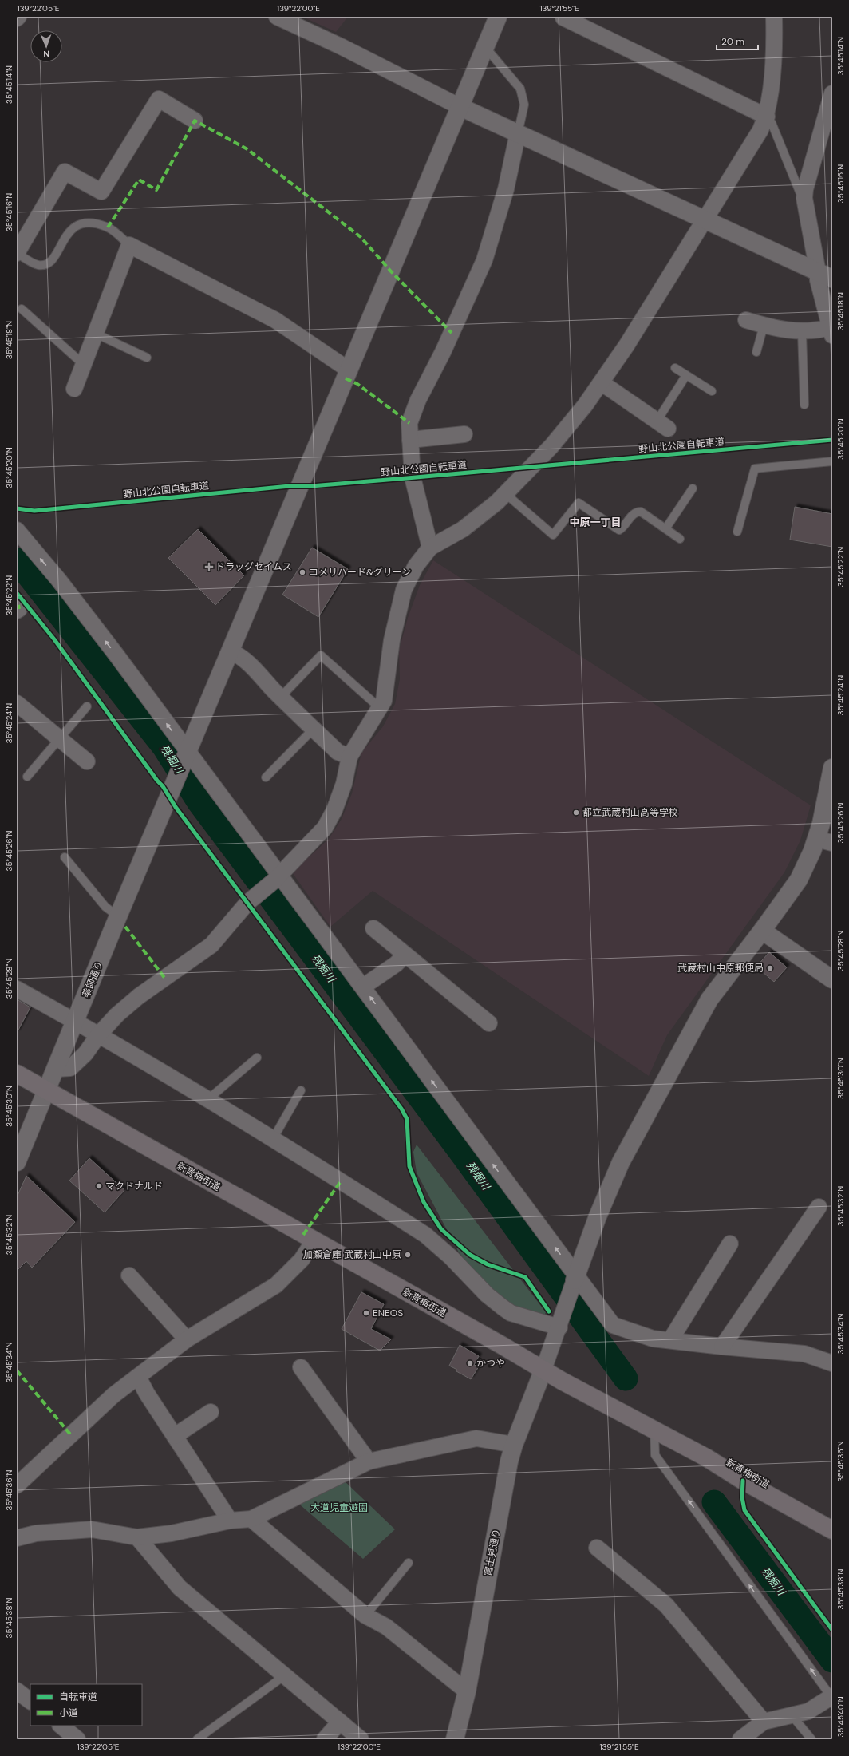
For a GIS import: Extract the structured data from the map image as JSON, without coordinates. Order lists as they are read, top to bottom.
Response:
{
  "streets": {
    "main road": ["新青梅街道"],
    "street": ["薬師通り", "富士見通り"],
    "cycle path": ["野山北公園自転車道"]
  },
  "crossings": [
    ["薬師通り", "新青梅街道"],
    ["新青梅街道", "富士見通り"]
  ],
  "districts": ["中原一丁目"],
  "water": ["残堀川"],
  "parks": ["大道児童遊園"],
  "places": {
    "health": ["ドラッグセイムス"],
    "other": [
      "コメリハード&グリーン",
      "都立武蔵村山高等学校",
      "武蔵村山中原郵便局",
      "マクドナルド",
      "加瀬倉庫 武蔵村山中原",
      "ENEOS",
      "かつや"
    ]
  },
  "legend": ["自転車道", "小道"],
  "scale_bar": "20 m",
  "north": "bottom",
  "coordinates": [
    "139°22'05\"E",
    "139°22'00\"E",
    "139°21'55\"E",
    "35°45'14\"N",
    "35°45'16\"N",
    "35°45'18\"N",
    "35°45'20\"N",
    "35°45'22\"N",
    "35°45'24\"N",
    "35°45'26\"N",
    "35°45'28\"N",
    "35°45'30\"N",
    "35°45'32\"N",
    "35°45'34\"N",
    "35°45'36\"N",
    "35°45'38\"N",
    "35°45'40\"N"
  ]
}
